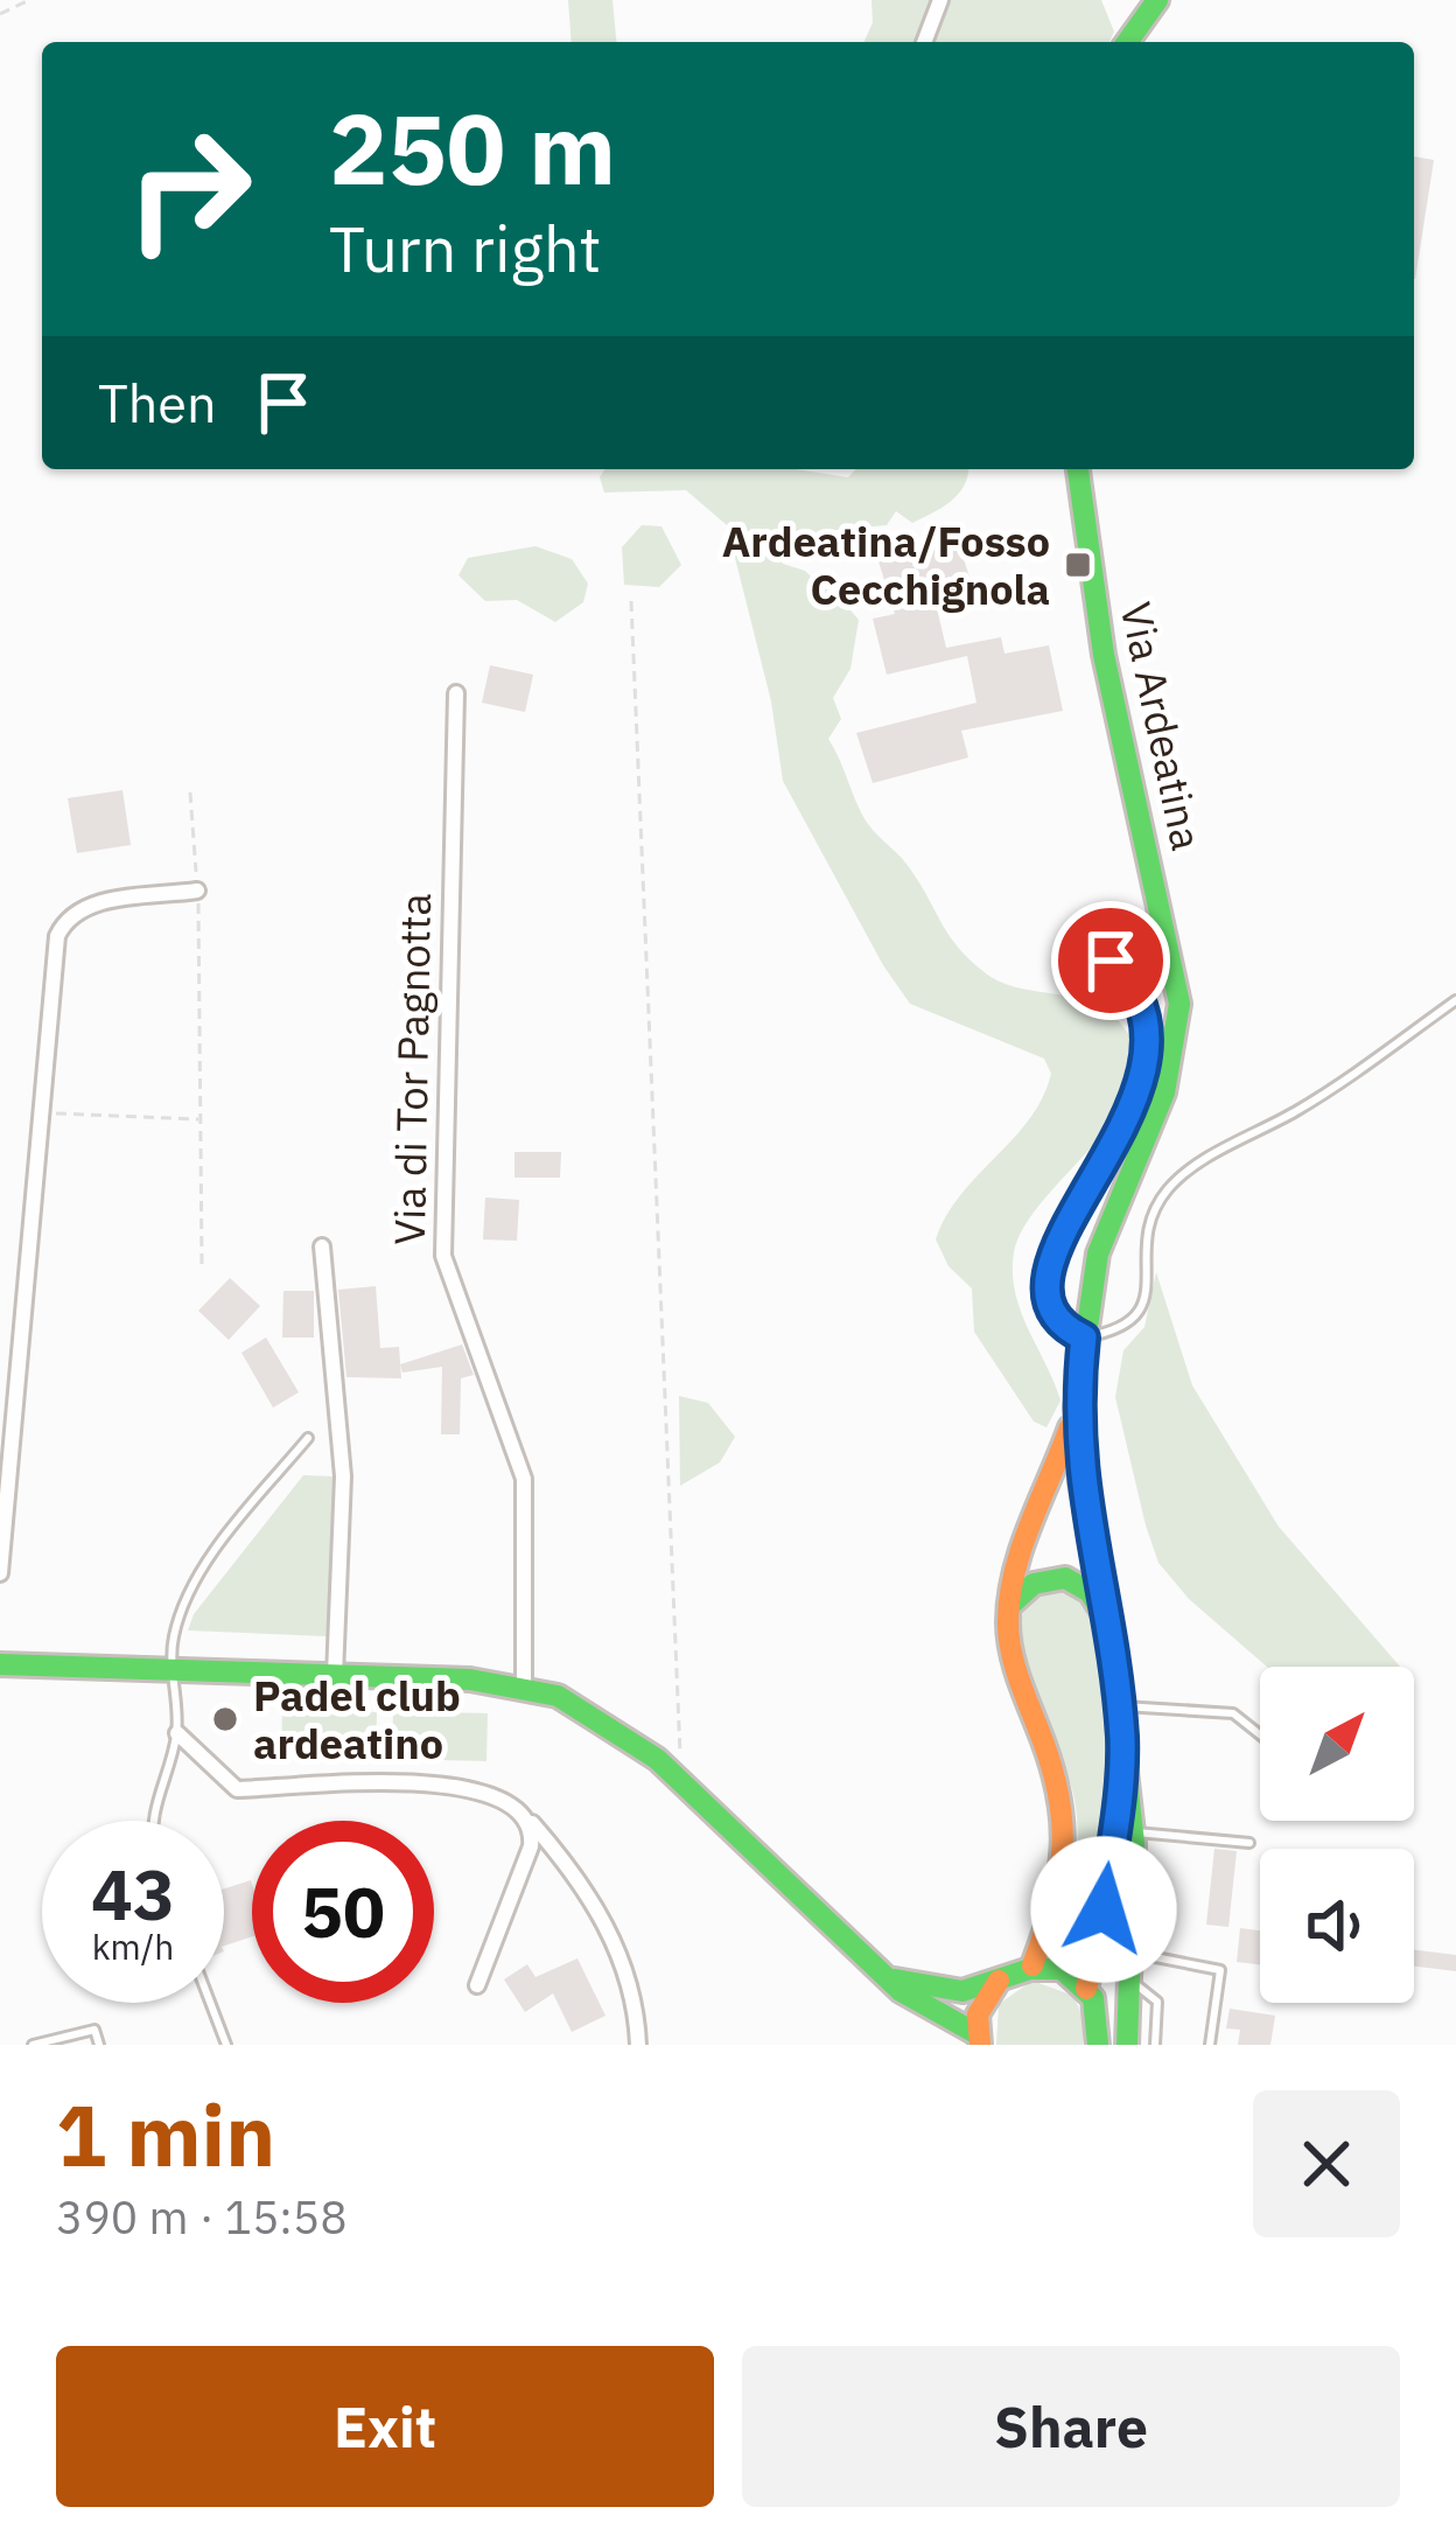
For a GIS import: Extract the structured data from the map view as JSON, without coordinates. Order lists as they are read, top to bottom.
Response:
{
  "streets": {
    "main road": ["Via Ardeatina"],
    "street": ["Via di Tor Pagnotta"]
  },
  "places": {
    "transit": ["Ardeatina/Fosso Cecchignola"],
    "other": ["Padel club ardeatino"]
  },
  "north": "top right",
  "page": {
    "turn": ["250 m", "Turn right"],
    "then": "Then",
    "speed": "43 km/h",
    "limit": "50",
    "heading": ["1 min", "390 m · 15:58"],
    "buttons": ["Exit", "Share"]
  }
}
